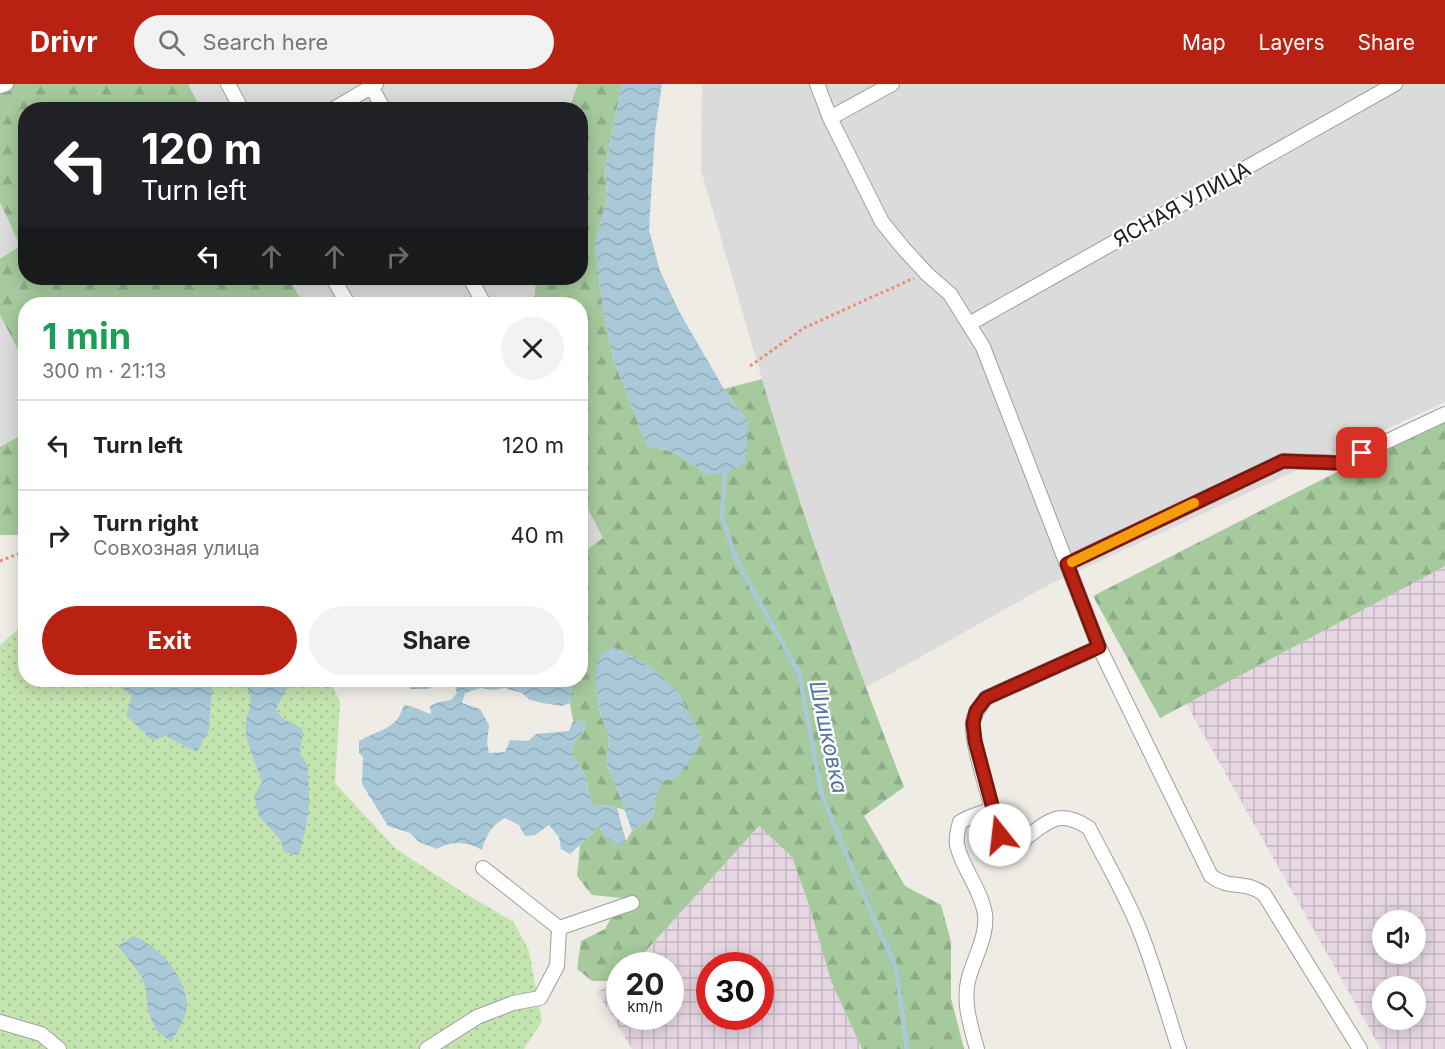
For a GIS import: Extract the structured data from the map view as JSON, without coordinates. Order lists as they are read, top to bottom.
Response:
{
  "streets": {
    "street": ["ЯСНАЯ УЛИЦА"]
  },
  "water": ["Шишковка"],
  "page": {
    "header": "Drivr",
    "search": "Search here",
    "nav": ["Map", "Layers", "Share"],
    "turn": ["120 m", "Turn left"],
    "heading": ["1 min", "300 m · 21:13"],
    "list": [
      {
        "name": "Turn left",
        "value": "120 m"
      },
      {
        "name": "Turn right",
        "note": "Совхозная улица",
        "value": "40 m"
      }
    ],
    "buttons": ["Exit", "Share"],
    "speed": "20 km/h",
    "limit": "30"
  }
}
